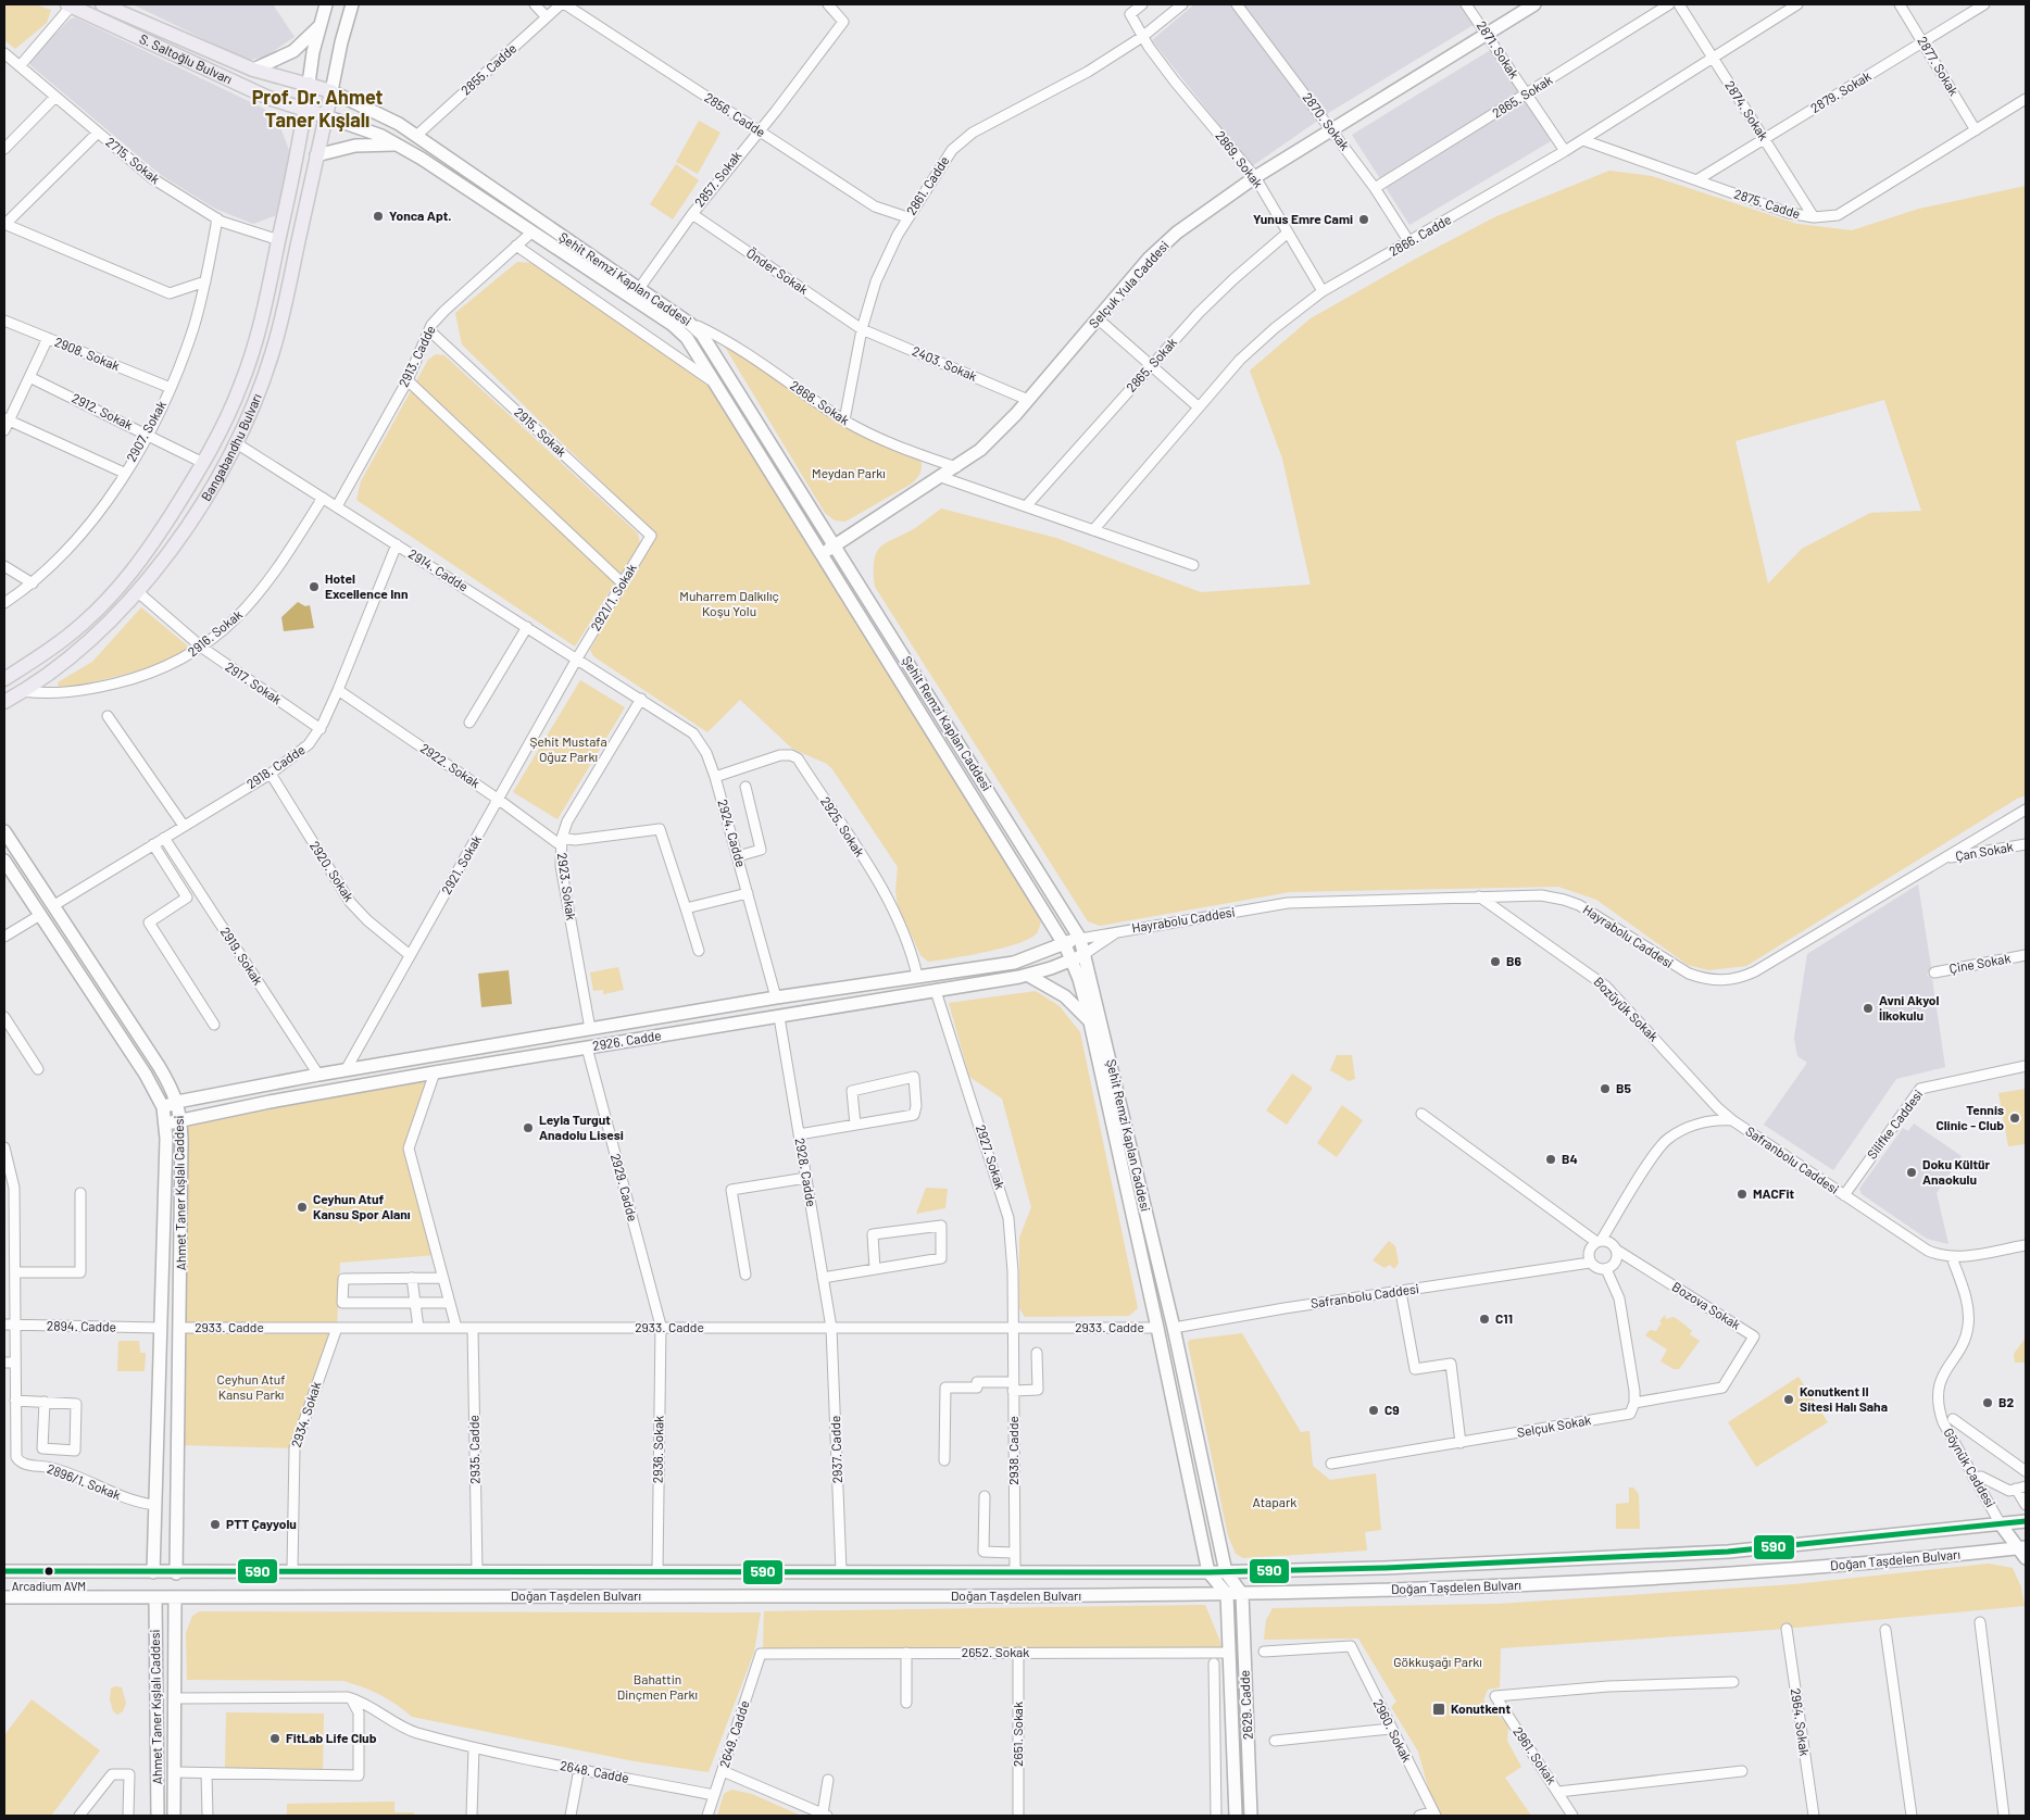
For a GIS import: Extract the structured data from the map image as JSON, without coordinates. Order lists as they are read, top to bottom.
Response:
{
  "streets": {
    "main road": [
      "S. Saltoğlu Bulvarı",
      "Şehit Remzi Kaplan Caddesi",
      "Selçuk Yula Caddesi",
      "Bangabandhu Bulvarı",
      "2926. Cadde",
      "Ahmet Taner Kışlalı Caddesi",
      "Doğan Taşdelen Bulvarı",
      "2629. Cadde"
    ],
    "street": [
      "2871. Sokak",
      "2877. Sokak",
      "2855. Cadde",
      "2879. Sokak",
      "2865. Sokak",
      "2874. Sokak",
      "2856. Cadde",
      "2870. Sokak",
      "2869. Sokak",
      "2715. Sokak",
      "2857. Sokak",
      "2861. Cadde",
      "2875. Cadde",
      "2866. Cadde",
      "Önder Sokak",
      "2908. Sokak",
      "2913. Cadde",
      "2403. Sokak",
      "2868. Sokak",
      "2912. Sokak",
      "2907. Sokak",
      "2915. Sokak",
      "2914. Cadde",
      "2921/1. Sokak",
      "2916. Sokak",
      "2917. Sokak",
      "2922. Sokak",
      "2918. Cadde",
      "2925. Sokak",
      "2924. Cadde",
      "Çan Sokak",
      "2921. Sokak",
      "2920. Sokak",
      "2923. Sokak",
      "Hayrabolu Caddesi",
      "2919. Sokak",
      "Çine Sokak",
      "Bozüyük Sokak",
      "Silifke Caddesi",
      "2927. Sokak",
      "Safranbolu Caddesi",
      "2928. Cadde",
      "2929. Cadde",
      "Bozova Sokak",
      "2894. Cadde",
      "2933. Cadde",
      "2934. Sokak",
      "Selçuk Sokak",
      "2935. Cadde",
      "2936. Sokak",
      "2937. Cadde",
      "2938. Cadde",
      "Göynük Caddesi",
      "2896/1. Sokak",
      "2652. Sokak",
      "2964. Sokak",
      "2960. Sokak",
      "2649. Cadde",
      "2651. Sokak",
      "2961. Sokak",
      "2648. Cadde"
    ]
  },
  "crossings": [
    ["2871. Sokak", "2865. Sokak"],
    ["2871. Sokak", "2866. Cadde"],
    ["2871. Sokak", "Selçuk Yula Caddesi"],
    ["S. Saltoğlu Bulvarı", "Şehit Remzi Kaplan Caddesi"],
    ["S. Saltoğlu Bulvarı", "Bangabandhu Bulvarı"],
    ["2877. Sokak", "2879. Sokak"],
    ["2877. Sokak", "2875. Cadde"],
    ["2855. Cadde", "2856. Cadde"],
    ["2855. Cadde", "Şehit Remzi Kaplan Caddesi"],
    ["2879. Sokak", "2874. Sokak"],
    ["2879. Sokak", "2875. Cadde"],
    ["2865. Sokak", "2870. Sokak"],
    ["2865. Sokak", "2869. Sokak"],
    ["2874. Sokak", "2875. Cadde"],
    ["2874. Sokak", "2866. Cadde"],
    ["2856. Cadde", "2857. Sokak"],
    ["2856. Cadde", "2861. Cadde"],
    ["2870. Sokak", "2866. Cadde"],
    ["2870. Sokak", "Selçuk Yula Caddesi"],
    ["2869. Sokak", "2861. Cadde"],
    ["2869. Sokak", "2866. Cadde"],
    ["2869. Sokak", "Selçuk Yula Caddesi"],
    ["2715. Sokak", "2907. Sokak"],
    ["2715. Sokak", "Bangabandhu Bulvarı"],
    ["2857. Sokak", "Önder Sokak"],
    ["2857. Sokak", "Şehit Remzi Kaplan Caddesi"],
    ["2861. Cadde", "Önder Sokak"],
    ["2861. Cadde", "2403. Sokak"],
    ["2861. Cadde", "2868. Sokak"],
    ["2875. Cadde", "2866. Cadde"],
    ["Önder Sokak", "2403. Sokak"],
    ["Şehit Remzi Kaplan Caddesi", "Selçuk Yula Caddesi"],
    ["Şehit Remzi Kaplan Caddesi", "2913. Cadde"],
    ["Şehit Remzi Kaplan Caddesi", "2868. Sokak"],
    ["Şehit Remzi Kaplan Caddesi", "Bangabandhu Bulvarı"],
    ["Şehit Remzi Kaplan Caddesi", "Hayrabolu Caddesi"],
    ["Şehit Remzi Kaplan Caddesi", "2926. Cadde"],
    ["Şehit Remzi Kaplan Caddesi", "Safranbolu Caddesi"],
    ["Şehit Remzi Kaplan Caddesi", "2933. Cadde"],
    ["Şehit Remzi Kaplan Caddesi", "Doğan Taşdelen Bulvarı"],
    ["Selçuk Yula Caddesi", "2403. Sokak"],
    ["Selçuk Yula Caddesi", "2868. Sokak"],
    ["2908. Sokak", "2907. Sokak"],
    ["2913. Cadde", "2915. Sokak"],
    ["2913. Cadde", "2914. Cadde"],
    ["2912. Sokak", "2907. Sokak"],
    ["2912. Sokak", "Bangabandhu Bulvarı"],
    ["2915. Sokak", "2921/1. Sokak"],
    ["Bangabandhu Bulvarı", "2914. Cadde"],
    ["Bangabandhu Bulvarı", "2916. Sokak"],
    ["Bangabandhu Bulvarı", "2917. Sokak"],
    ["2914. Cadde", "2921/1. Sokak"],
    ["2914. Cadde", "2916. Sokak"],
    ["2914. Cadde", "2918. Cadde"],
    ["2914. Cadde", "2924. Cadde"],
    ["2914. Cadde", "2921. Sokak"],
    ["2914. Cadde", "2923. Sokak"],
    ["2921/1. Sokak", "2921. Sokak"],
    ["2916. Sokak", "2917. Sokak"],
    ["2917. Sokak", "2918. Cadde"],
    ["2922. Sokak", "2918. Cadde"],
    ["2922. Sokak", "2921. Sokak"],
    ["2922. Sokak", "2923. Sokak"],
    ["2918. Cadde", "2920. Sokak"],
    ["2918. Cadde", "2919. Sokak"],
    ["2918. Cadde", "Ahmet Taner Kışlalı Caddesi"],
    ["2925. Sokak", "2924. Cadde"],
    ["2925. Sokak", "2926. Cadde"],
    ["2924. Cadde", "2923. Sokak"],
    ["2924. Cadde", "2926. Cadde"],
    ["Çan Sokak", "Hayrabolu Caddesi"],
    ["2921. Sokak", "2920. Sokak"],
    ["2921. Sokak", "2926. Cadde"],
    ["2923. Sokak", "2926. Cadde"],
    ["Hayrabolu Caddesi", "Bozüyük Sokak"],
    ["Hayrabolu Caddesi", "2926. Cadde"],
    ["2919. Sokak", "2926. Cadde"],
    ["Bozüyük Sokak", "Safranbolu Caddesi"],
    ["2926. Cadde", "2927. Sokak"],
    ["2926. Cadde", "2928. Cadde"],
    ["2926. Cadde", "2929. Cadde"],
    ["2926. Cadde", "Ahmet Taner Kışlalı Caddesi"],
    ["Silifke Caddesi", "Safranbolu Caddesi"],
    ["2927. Sokak", "2933. Cadde"],
    ["2927. Sokak", "2938. Cadde"],
    ["Safranbolu Caddesi", "Bozova Sokak"],
    ["Safranbolu Caddesi", "Göynük Caddesi"],
    ["2928. Cadde", "2933. Cadde"],
    ["2928. Cadde", "2937. Cadde"],
    ["2929. Cadde", "2933. Cadde"],
    ["2929. Cadde", "2936. Sokak"],
    ["Ahmet Taner Kışlalı Caddesi", "2894. Cadde"],
    ["Ahmet Taner Kışlalı Caddesi", "2933. Cadde"],
    ["Ahmet Taner Kışlalı Caddesi", "2896/1. Sokak"],
    ["Ahmet Taner Kışlalı Caddesi", "Doğan Taşdelen Bulvarı"],
    ["Bozova Sokak", "Selçuk Sokak"],
    ["2894. Cadde", "2896/1. Sokak"],
    ["2933. Cadde", "2934. Sokak"],
    ["2933. Cadde", "2935. Cadde"],
    ["2933. Cadde", "2936. Sokak"],
    ["2933. Cadde", "2937. Cadde"],
    ["2933. Cadde", "2938. Cadde"],
    ["2934. Sokak", "Doğan Taşdelen Bulvarı"],
    ["2935. Cadde", "Doğan Taşdelen Bulvarı"],
    ["2936. Sokak", "Doğan Taşdelen Bulvarı"],
    ["2937. Cadde", "Doğan Taşdelen Bulvarı"],
    ["2938. Cadde", "Doğan Taşdelen Bulvarı"],
    ["Göynük Caddesi", "Doğan Taşdelen Bulvarı"],
    ["Doğan Taşdelen Bulvarı", "2629. Cadde"],
    ["2652. Sokak", "2629. Cadde"],
    ["2652. Sokak", "2649. Cadde"],
    ["2652. Sokak", "2651. Sokak"],
    ["2649. Cadde", "2648. Cadde"]
  ],
  "districts": ["Prof. Dr. Ahmet Taner Kışlalı"],
  "parks": [
    "Meydan Parkı",
    "Muharrem Dalkılıç Koşu Yolu",
    "Şehit Mustafa Oğuz Parkı",
    "Ceyhun Atuf Kansu Parkı",
    "Atapark",
    "Gökkuşağı Parkı",
    "Bahattin Dinçmen Parkı"
  ],
  "places": {
    "other": [
      "Yonca Apt.",
      "Yunus Emre Cami",
      "Hotel Excellence Inn",
      "B6",
      "Avni Akyol İlkokulu",
      "B5",
      "Tennis Clinic - Club",
      "Leyla Turgut Anadolu Lisesi",
      "B4",
      "Doku Kültür Anaokulu",
      "MACFit",
      "Ceyhun Atuf Kansu Spor Alanı",
      "C11",
      "Konutkent II Sitesi Halı Saha",
      "B2",
      "C9",
      "PTT Çayyolu",
      "Arcadium AVM",
      "FitLab Life Club"
    ],
    "transit": ["Konutkent"]
  },
  "lines": ["transit line 590"]
}
